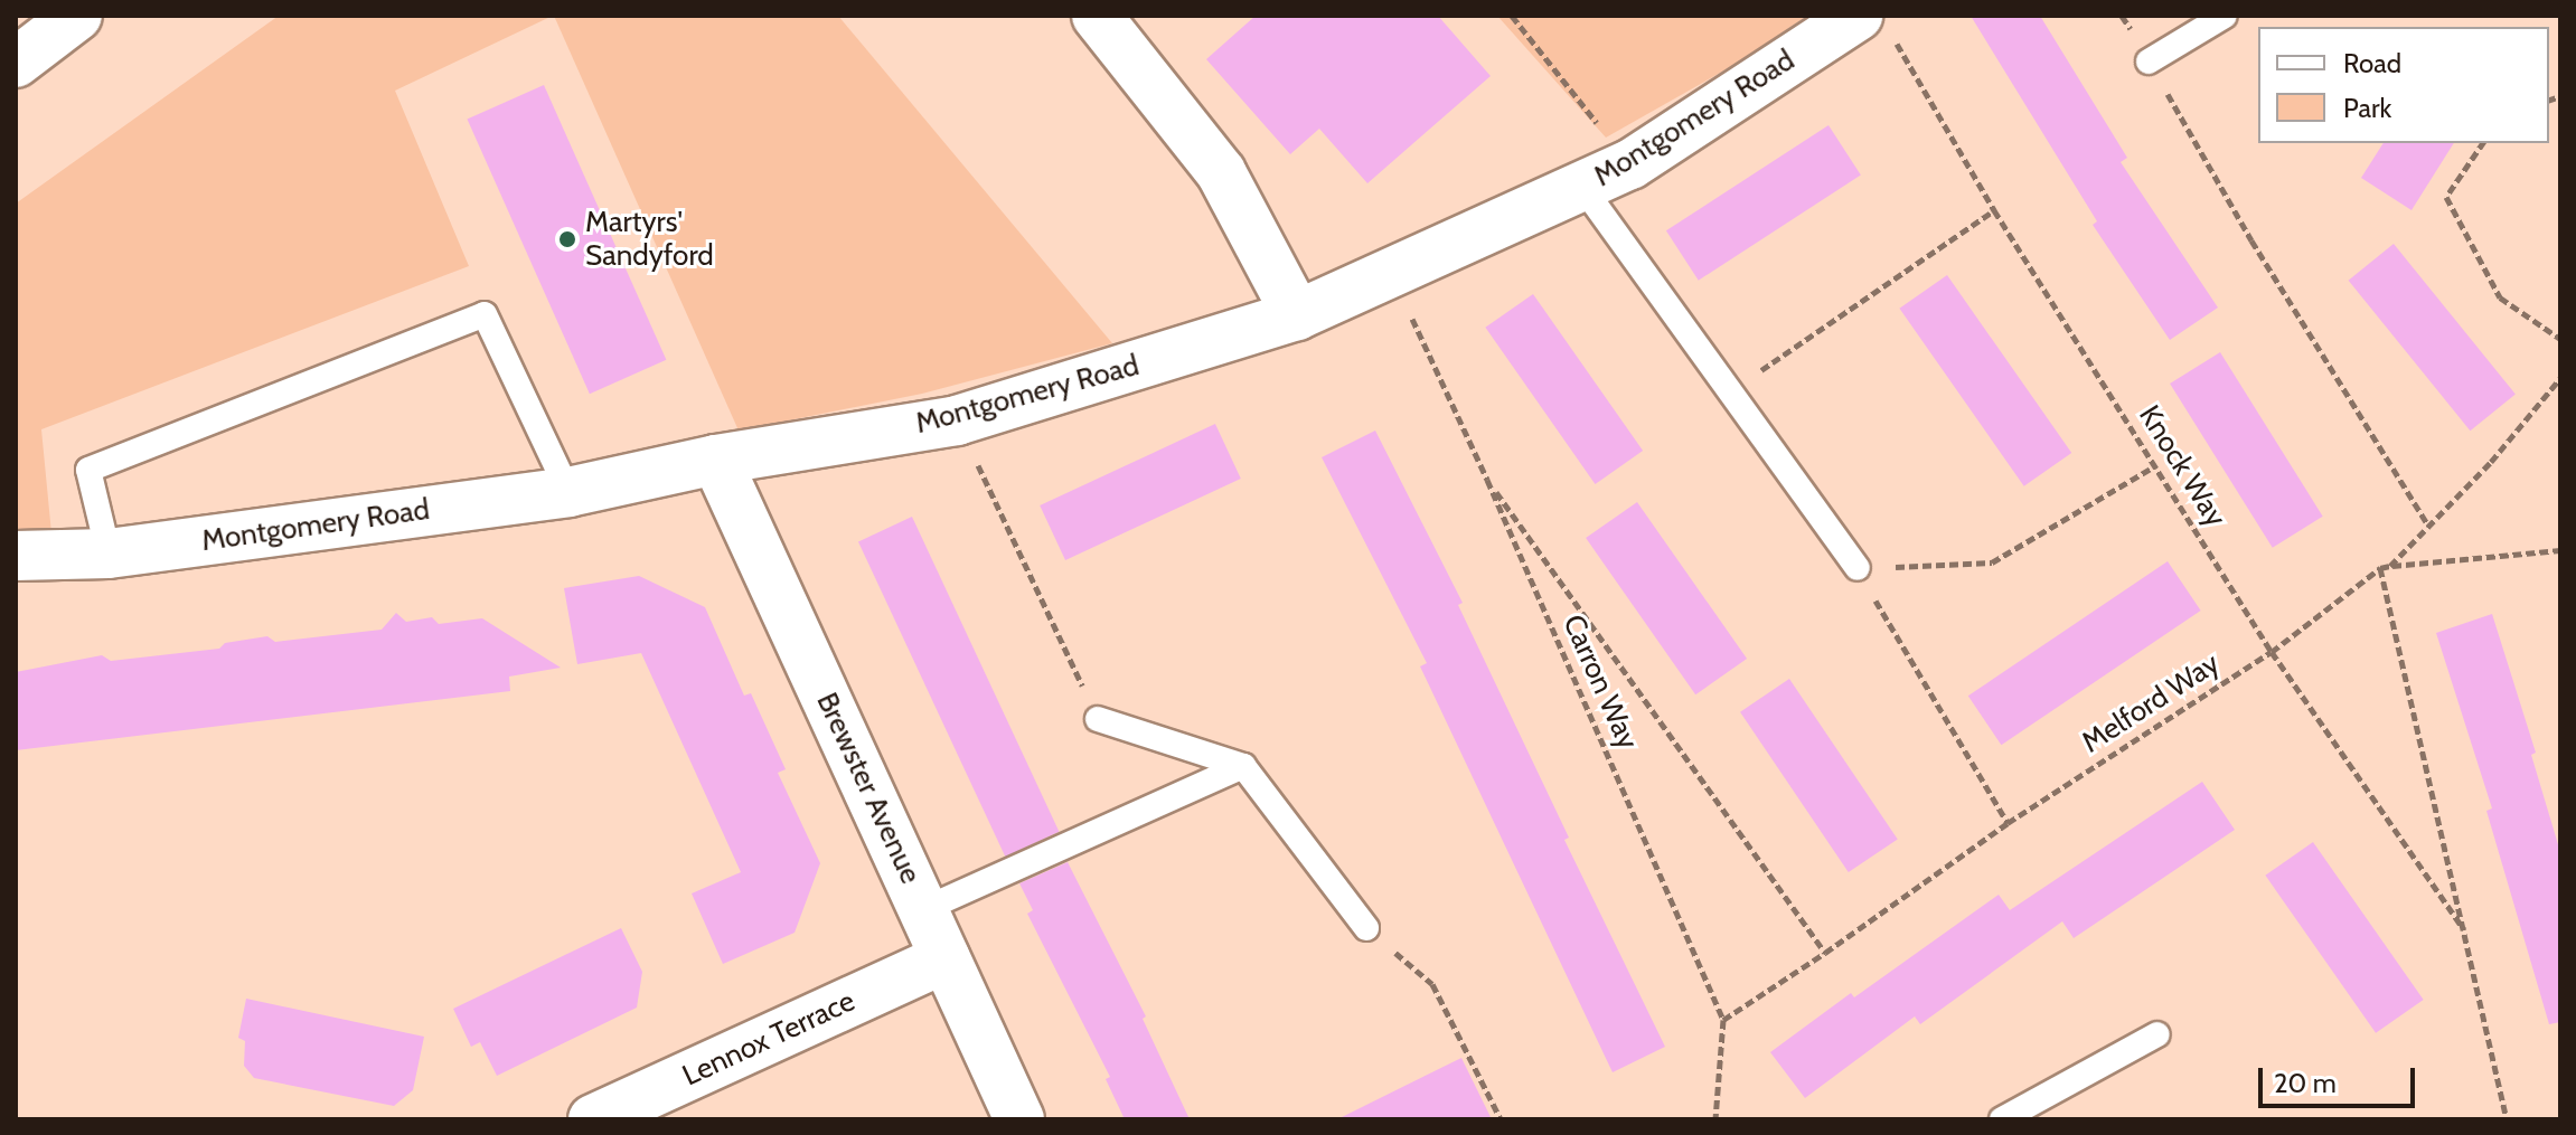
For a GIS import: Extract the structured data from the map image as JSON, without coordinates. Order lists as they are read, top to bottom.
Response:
{
  "streets": {
    "main road": ["Montgomery Road", "Brewster Avenue", "Lennox Terrace"],
    "path": ["Knock Way", "Carron Way", "Melford Way"]
  },
  "crossings": [
    ["Montgomery Road", "Knock Way"],
    ["Montgomery Road", "Carron Way"],
    ["Montgomery Road", "Brewster Avenue"],
    ["Knock Way", "Melford Way"],
    ["Carron Way", "Melford Way"],
    ["Brewster Avenue", "Lennox Terrace"]
  ],
  "places": ["Martyrs' Sandyford"],
  "legend": ["Road", "Park"],
  "scale_bar": "20 m"
}
